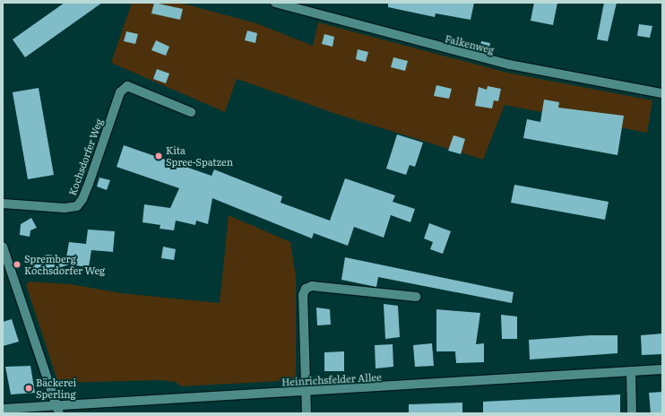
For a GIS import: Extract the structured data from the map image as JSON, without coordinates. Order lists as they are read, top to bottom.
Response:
{
  "streets": {
    "street": ["Falkenweg", "Kochsdorfer Weg", "Heinrichsfelder Allee"]
  },
  "places": ["Kita Spree-Spatzen", "Spremberg Kochsdorfer Weg", "Bäckerei Sperling"]
}
